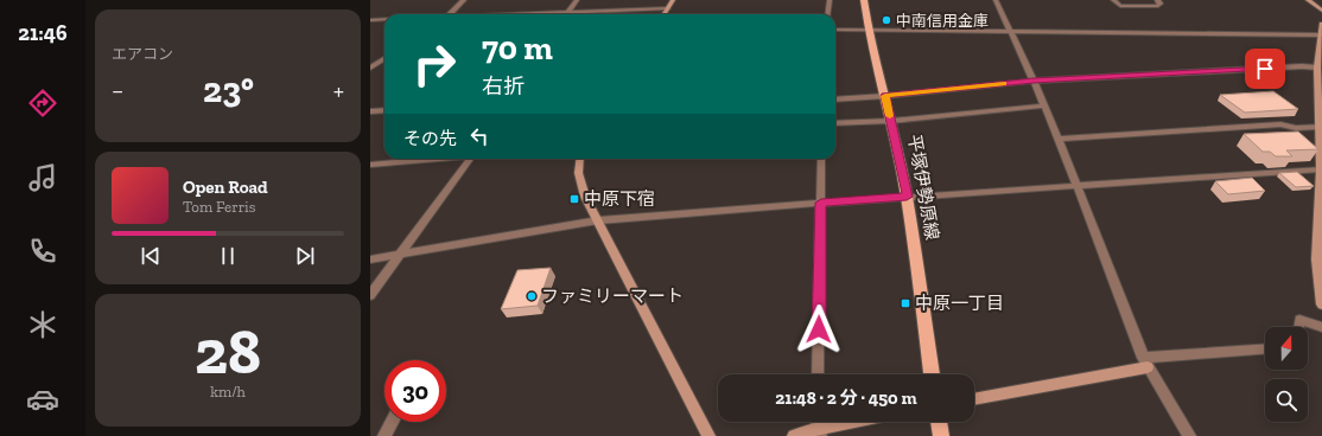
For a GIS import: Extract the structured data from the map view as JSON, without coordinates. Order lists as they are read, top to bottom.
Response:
{
  "streets": {
    "main road": ["平塚伊勢原線"]
  },
  "places": {
    "other": ["中南信用金庫", "ファミリーマート"],
    "transit": ["中原下宿", "中原一丁目"]
  },
  "north": "top",
  "page": {
    "tabs": "21:46",
    "tile": [
      "エアコン",
      ["28", "km/h"]
    ],
    "turn": ["70 m", "右折"],
    "heat": ["−", "23°", "+"],
    "then": "その先",
    "song": ["Open Road", "Tom Ferris"],
    "limit": "30",
    "trip": "21:48 · 2 分 · 450 m"
  }
}
